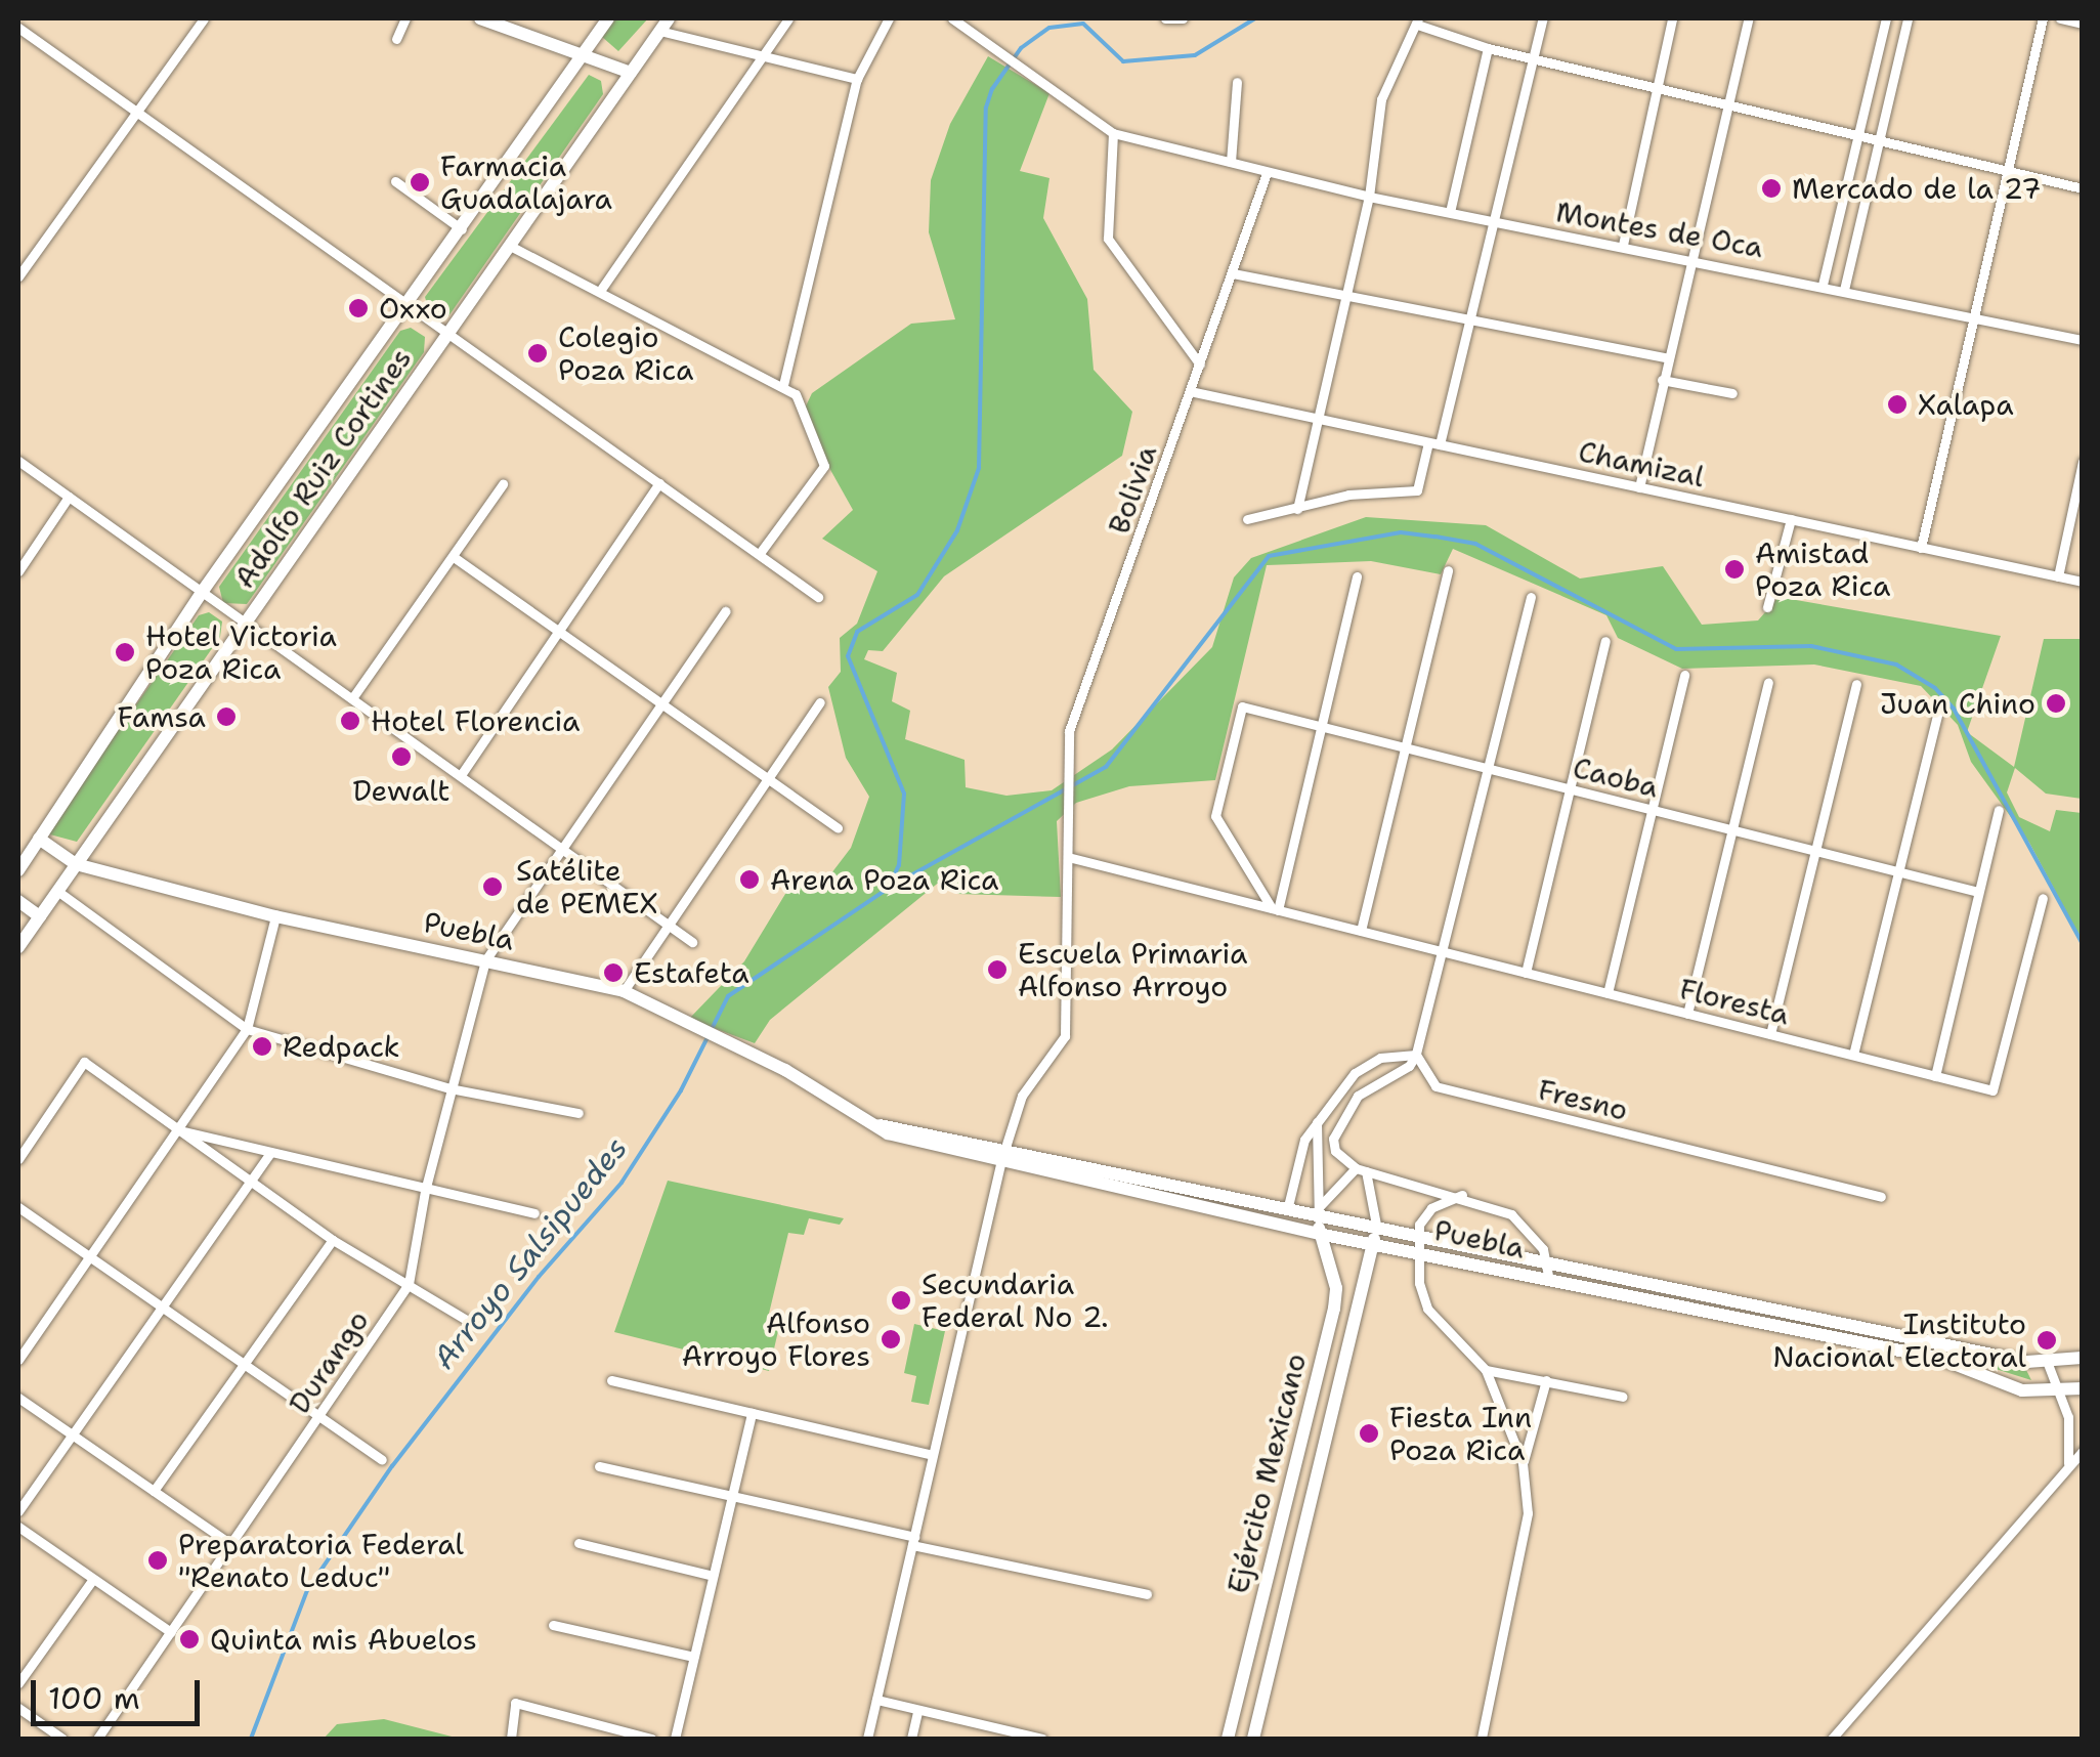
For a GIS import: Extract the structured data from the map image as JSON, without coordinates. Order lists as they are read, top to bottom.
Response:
{
  "streets": {
    "main road": ["Adolfo Ruiz Cortines", "Puebla", "Ejército Mexicano"],
    "street": [
      "Montes de Oca",
      "Chamizal",
      "Bolivia",
      "Caoba",
      "Floresta",
      "Fresno",
      "Durango"
    ]
  },
  "crossings": [
    ["Montes de Oca", "Bolivia"],
    ["Chamizal", "Bolivia"],
    ["Adolfo Ruiz Cortines", "Puebla"],
    ["Bolivia", "Puebla"],
    ["Bolivia", "Floresta"],
    ["Caoba", "Floresta"],
    ["Puebla", "Durango"],
    ["Puebla", "Ejército Mexicano"]
  ],
  "water": ["Arroyo Salsipuedes"],
  "places": [
    "Farmacia Guadalajara",
    "Mercado de la 27",
    "Oxxo",
    "Colegio Poza Rica",
    "Xalapa",
    "Amistad Poza Rica",
    "Hotel Victoria Poza Rica",
    "Juan Chino",
    "Famsa",
    "Hotel Florencia",
    "Dewalt",
    "Arena Poza Rica",
    "Satélite de PEMEX",
    "Escuela Primaria Alfonso Arroyo",
    "Estafeta",
    "Redpack",
    "Secundaria Federal No 2.",
    "Alfonso Arroyo Flores",
    "Instituto Nacional Electoral",
    "Fiesta Inn Poza Rica",
    "Preparatoria Federal \"Renato Leduc\"",
    "Quinta mis Abuelos"
  ],
  "scale_bar": "100 m"
}
